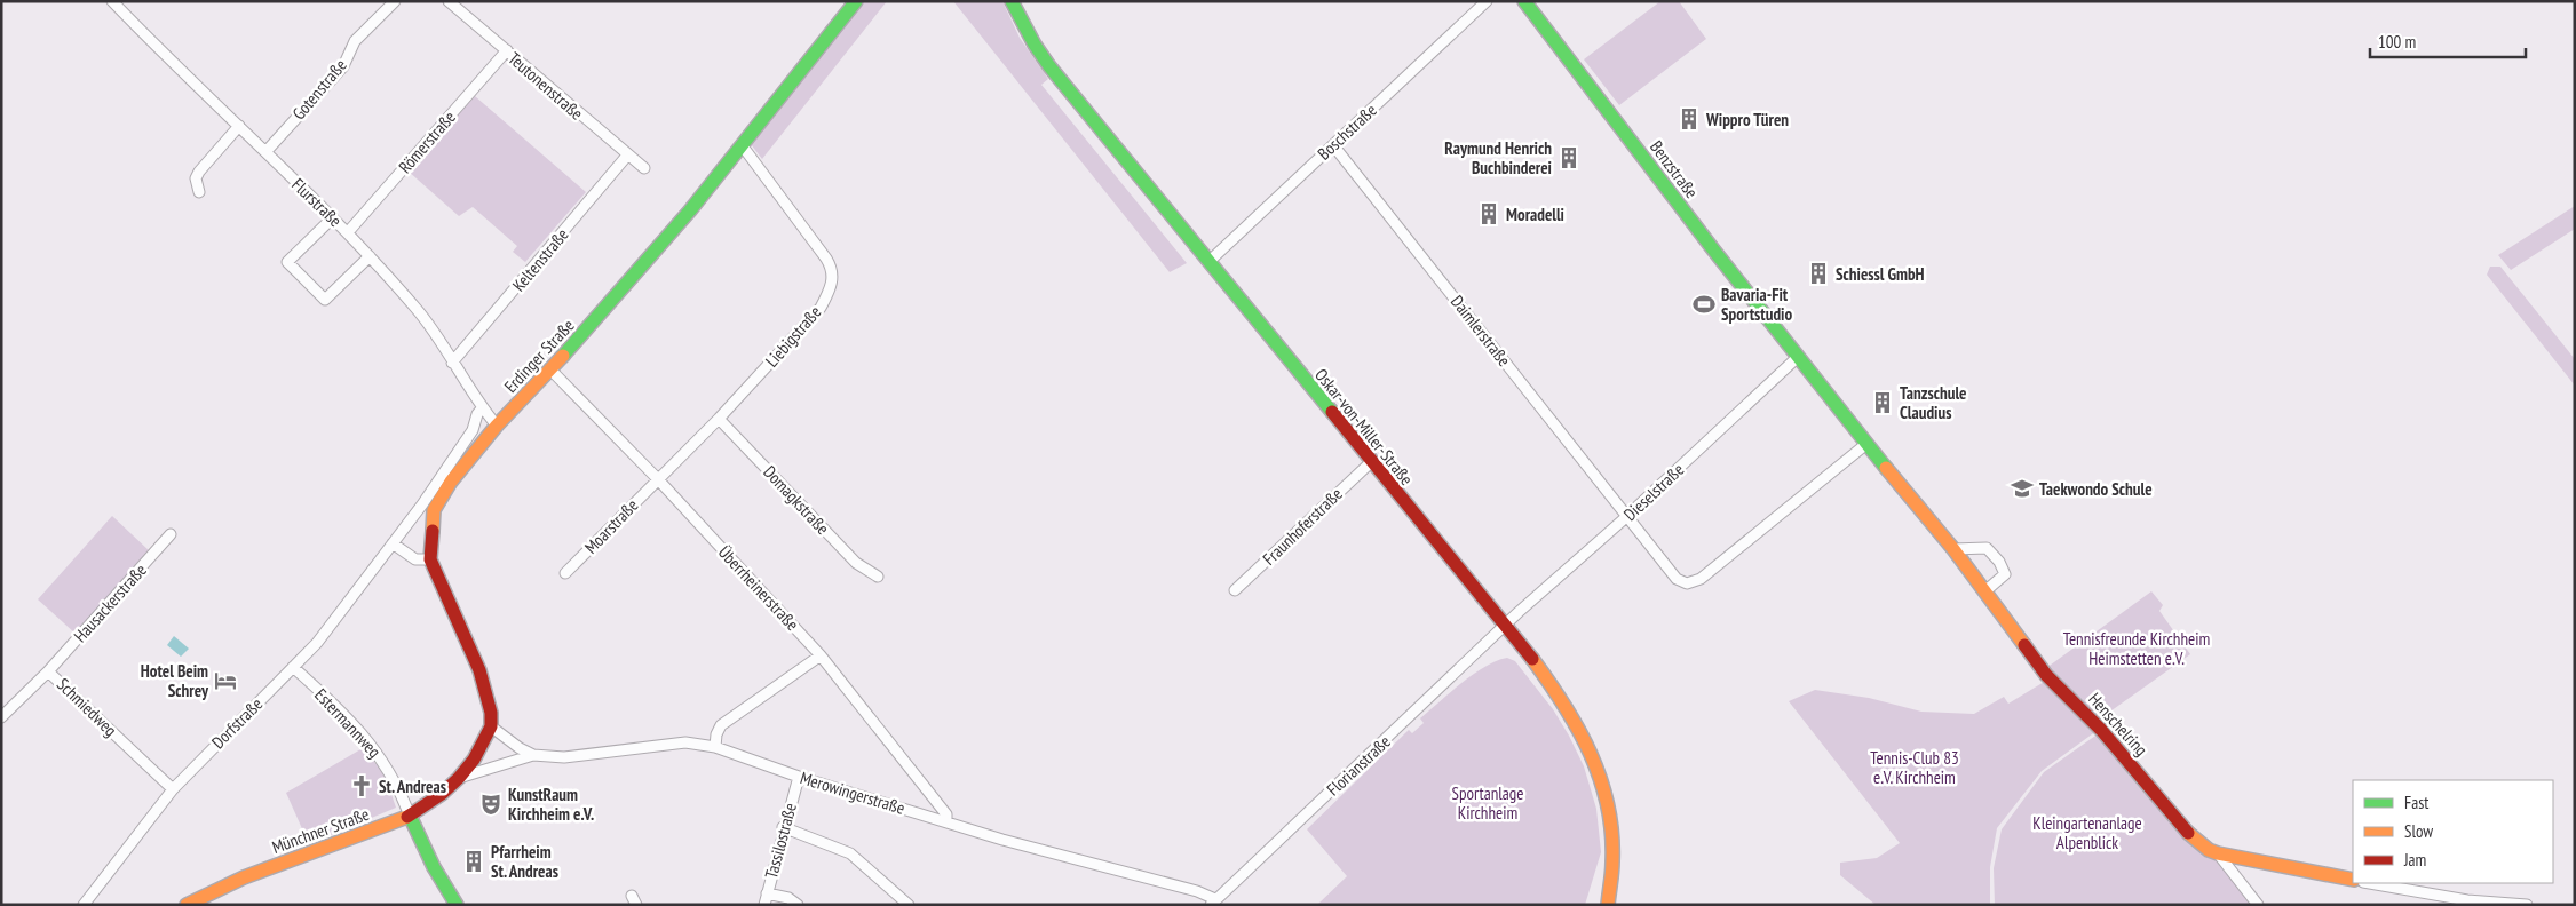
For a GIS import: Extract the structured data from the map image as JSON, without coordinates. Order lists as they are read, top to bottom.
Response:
{
  "streets": {
    "street": [
      "Teutonenstraße",
      "Gotenstraße",
      "Boschstraße",
      "Römerstraße",
      "Benzstraße",
      "Flurstraße",
      "Keltenstraße",
      "Daimlerstraße",
      "Liebigstraße",
      "Erdinger Straße",
      "Oskar-von-Miller-Straße",
      "Dieselstraße",
      "Domagkstraße",
      "Moarstraße",
      "Fraunhoferstraße",
      "Überrheinerstraße",
      "Hausackerstraße",
      "Schmiedweg",
      "Dorfstraße",
      "Estermannweg",
      "Henschelring",
      "Florianstraße",
      "Merowingerstraße",
      "Münchner Straße",
      "Tassilostraße"
    ]
  },
  "crossings": [
    ["Teutonenstraße", "Römerstraße"],
    ["Teutonenstraße", "Keltenstraße"],
    ["Gotenstraße", "Flurstraße"],
    ["Boschstraße", "Daimlerstraße"],
    ["Boschstraße", "Oskar-von-Miller-Straße"],
    ["Römerstraße", "Flurstraße"],
    ["Benzstraße", "Dieselstraße"],
    ["Benzstraße", "Henschelring"],
    ["Flurstraße", "Keltenstraße"],
    ["Flurstraße", "Erdinger Straße"],
    ["Flurstraße", "Dorfstraße"],
    ["Daimlerstraße", "Dieselstraße"],
    ["Liebigstraße", "Erdinger Straße"],
    ["Liebigstraße", "Domagkstraße"],
    ["Liebigstraße", "Moarstraße"],
    ["Liebigstraße", "Überrheinerstraße"],
    ["Erdinger Straße", "Überrheinerstraße"],
    ["Erdinger Straße", "Dorfstraße"],
    ["Erdinger Straße", "Merowingerstraße"],
    ["Oskar-von-Miller-Straße", "Dieselstraße"],
    ["Oskar-von-Miller-Straße", "Fraunhoferstraße"],
    ["Oskar-von-Miller-Straße", "Florianstraße"],
    ["Dieselstraße", "Henschelring"],
    ["Dieselstraße", "Florianstraße"],
    ["Moarstraße", "Überrheinerstraße"],
    ["Überrheinerstraße", "Merowingerstraße"],
    ["Hausackerstraße", "Schmiedweg"],
    ["Schmiedweg", "Dorfstraße"],
    ["Dorfstraße", "Estermannweg"],
    ["Estermannweg", "Münchner Straße"],
    ["Florianstraße", "Merowingerstraße"],
    ["Merowingerstraße", "Tassilostraße"]
  ],
  "parks": [
    "Tennisfreunde Kirchheim Heimstetten e.V.",
    "Tennis-Club 83 e.V. Kirchheim",
    "Sportanlage Kirchheim",
    "Kleingartenanlage Alpenblick"
  ],
  "places": {
    "building": [
      "Wippro Türen",
      "Raymund Henrich Buchbinderei",
      "Moradelli",
      "Schiessl GmbH",
      "Tanzschule Claudius",
      "Pfarrheim St. Andreas"
    ],
    "sports": ["Bavaria-Fit Sportstudio"],
    "school or university": ["Taekwondo Schule"],
    "hotel": ["Hotel Beim Schrey"],
    "church": ["St. Andreas"],
    "theatre": ["KunstRaum Kirchheim e.V."]
  },
  "legend": ["Fast", "Slow", "Jam"],
  "scale_bar": "100 m"
}
